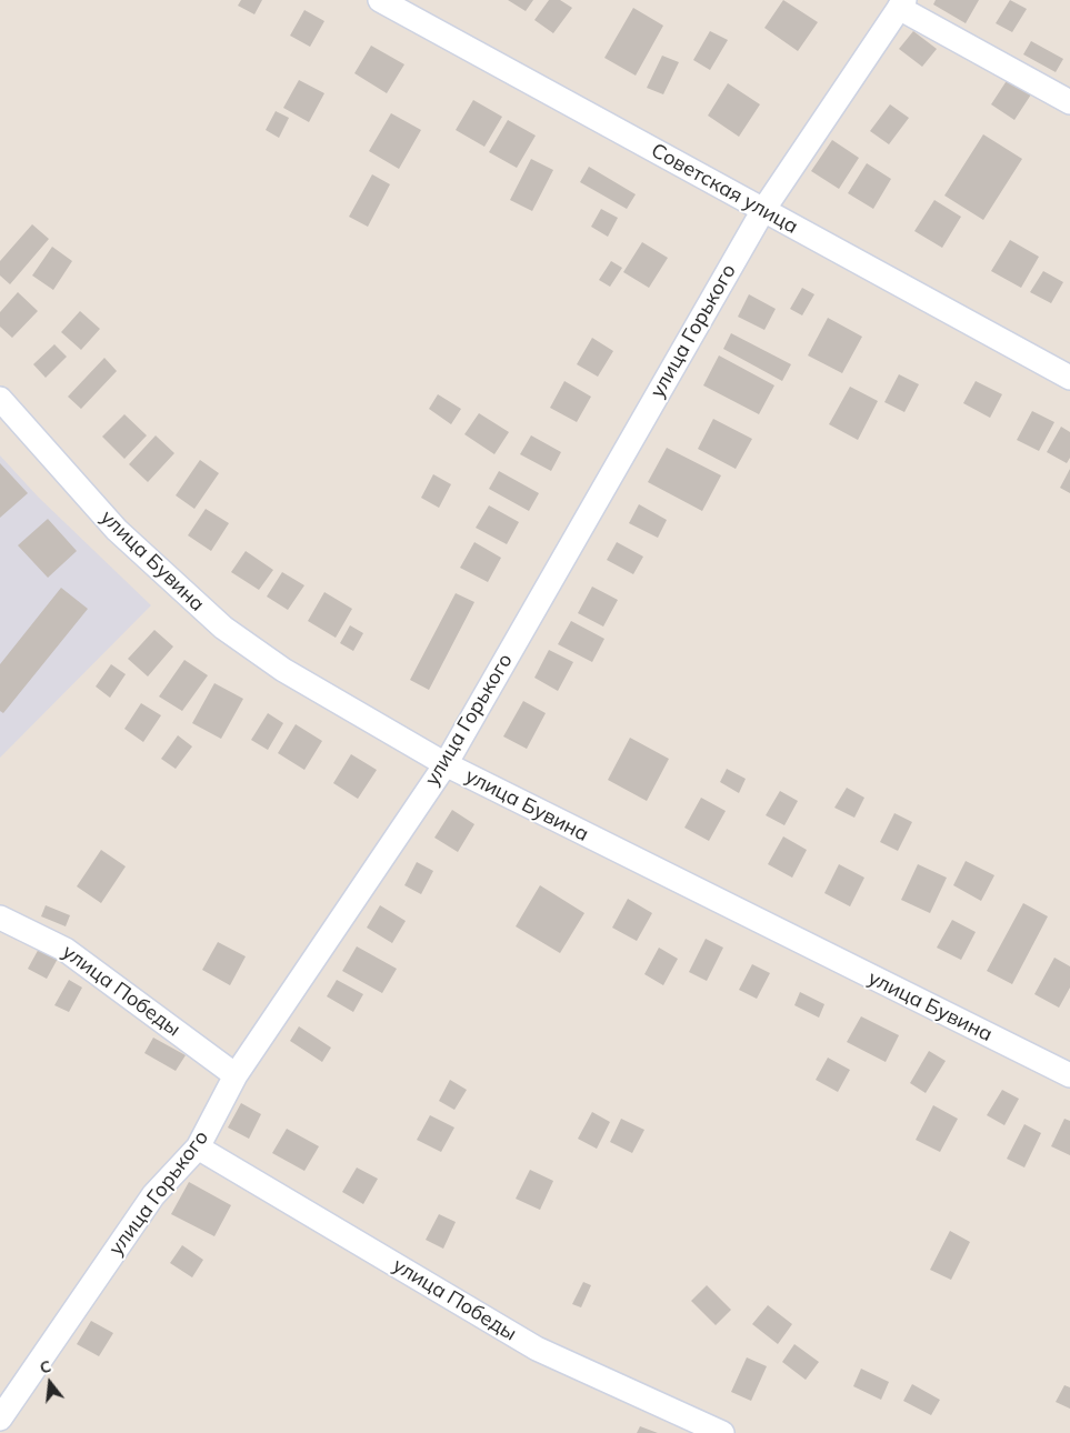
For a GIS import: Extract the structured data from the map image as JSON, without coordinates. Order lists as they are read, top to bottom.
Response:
{
  "streets": {
    "street": [
      "Советская улица",
      "улица Горького",
      "улица Бувина",
      "улица Победы"
    ]
  },
  "crossings": [
    ["Советская улица", "улица Горького"],
    ["улица Горького", "улица Бувина"],
    ["улица Горького", "улица Победы"]
  ],
  "north": "top"
}
